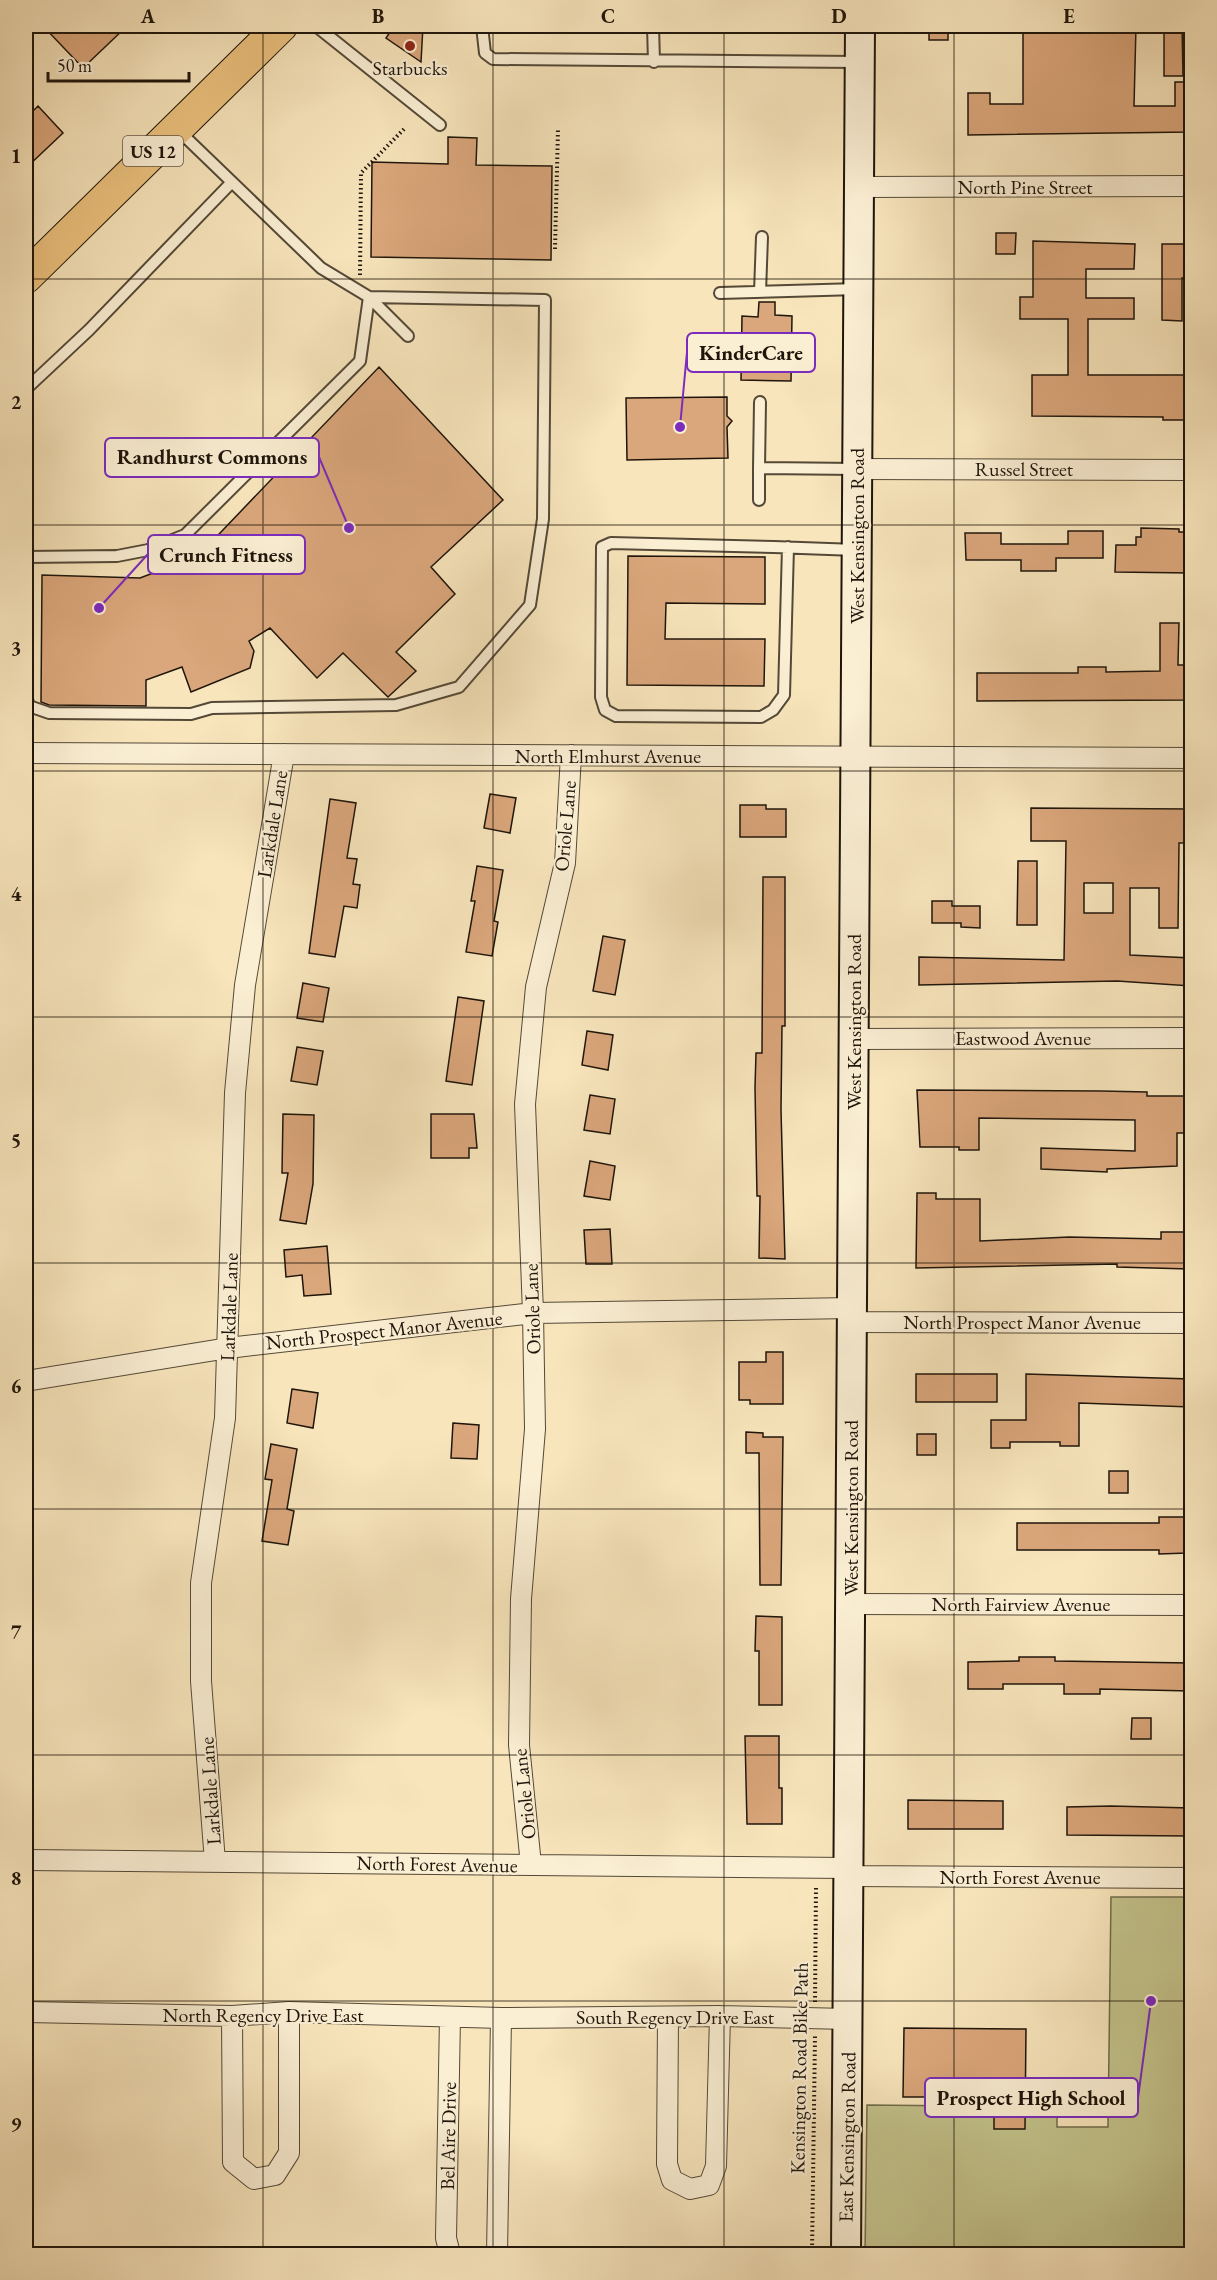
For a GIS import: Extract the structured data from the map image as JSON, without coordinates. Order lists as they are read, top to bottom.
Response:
{
  "streets": {
    "main road": ["US 12", "West Kensington Road", "East Kensington Road"],
    "street": [
      "North Pine Street",
      "Russel Street",
      "North Elmhurst Avenue",
      "Larkdale Lane",
      "Oriole Lane",
      "Eastwood Avenue",
      "North Prospect Manor Avenue",
      "North Fairview Avenue",
      "North Forest Avenue",
      "North Regency Drive East",
      "South Regency Drive East",
      "Bel Aire Drive"
    ],
    "path": ["Kensington Road Bike Path"]
  },
  "crossings": [
    ["North Pine Street", "West Kensington Road"],
    ["Russel Street", "West Kensington Road"],
    ["West Kensington Road", "North Elmhurst Avenue"],
    ["West Kensington Road", "Eastwood Avenue"],
    ["West Kensington Road", "North Prospect Manor Avenue"],
    ["West Kensington Road", "North Fairview Avenue"],
    ["West Kensington Road", "North Forest Avenue"],
    ["West Kensington Road", "South Regency Drive East"],
    ["West Kensington Road", "East Kensington Road"],
    ["North Elmhurst Avenue", "Larkdale Lane"],
    ["North Elmhurst Avenue", "Oriole Lane"],
    ["Larkdale Lane", "North Prospect Manor Avenue"],
    ["Larkdale Lane", "North Forest Avenue"],
    ["Oriole Lane", "North Prospect Manor Avenue"],
    ["Oriole Lane", "North Forest Avenue"],
    ["North Regency Drive East", "South Regency Drive East"],
    ["North Regency Drive East", "Bel Aire Drive"],
    ["South Regency Drive East", "Kensington Road Bike Path"],
    ["South Regency Drive East", "East Kensington Road"]
  ],
  "places": [
    "Starbucks",
    "KinderCare",
    "Randhurst Commons",
    "Crunch Fitness",
    "Prospect High School"
  ],
  "scale_bar": "50 m",
  "grid": {
    "columns": [
      "A",
      "B",
      "C",
      "D",
      "E"
    ],
    "rows": [
      "1",
      "2",
      "3",
      "4",
      "5",
      "6",
      "7",
      "8",
      "9"
    ]
  }
}
